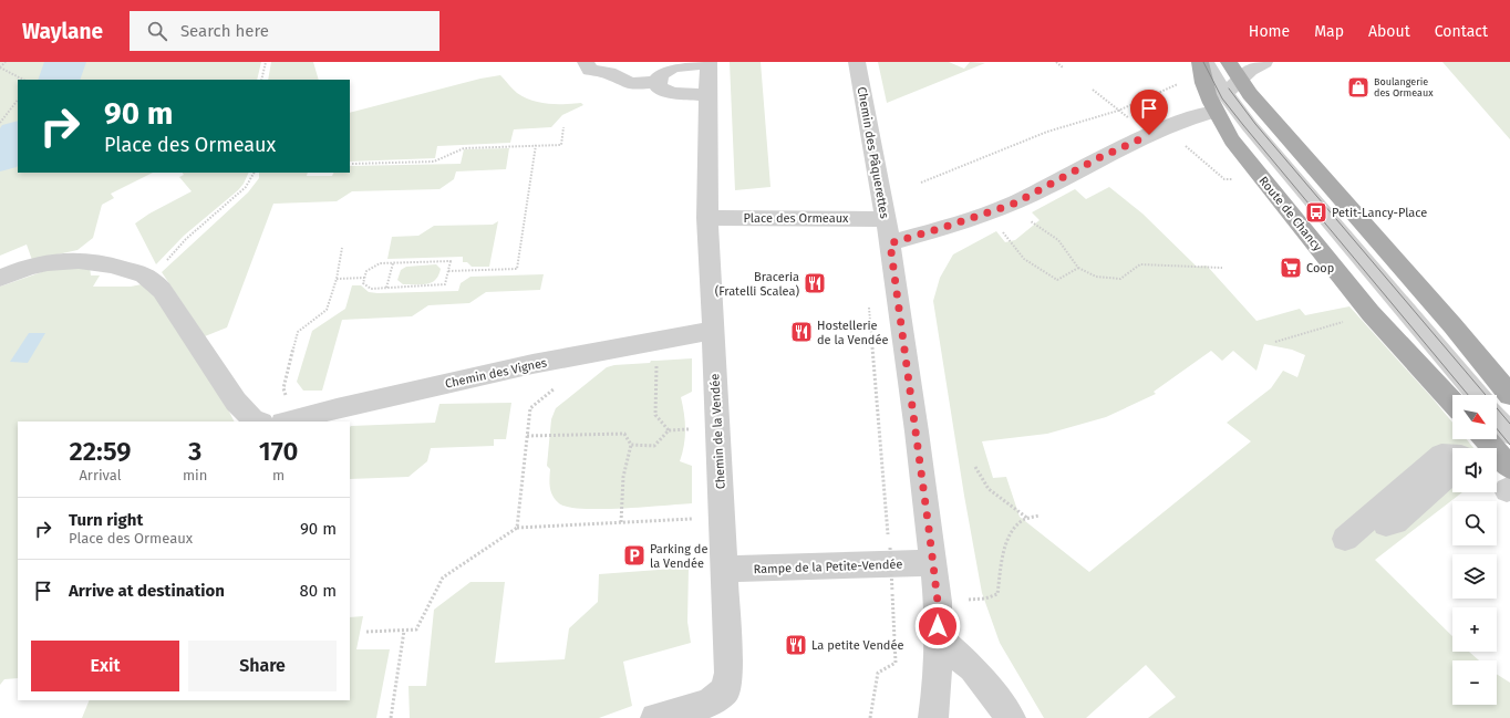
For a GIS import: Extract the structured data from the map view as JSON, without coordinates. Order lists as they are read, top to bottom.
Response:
{
  "streets": {
    "main road": ["Route de Chancy"],
    "street": [
      "Chemin des Pâquerettes",
      "Place des Ormeaux",
      "Chemin des Vignes",
      "Chemin de la Vendée",
      "Rampe de la Petite-Vendée"
    ]
  },
  "crossings": [
    ["Chemin des Pâquerettes", "Place des Ormeaux"],
    ["Chemin des Pâquerettes", "Rampe de la Petite-Vendée"],
    ["Place des Ormeaux", "Chemin de la Vendée"],
    ["Chemin des Vignes", "Chemin de la Vendée"],
    ["Chemin de la Vendée", "Rampe de la Petite-Vendée"]
  ],
  "places": {
    "shop": ["Boulangerie des Ormeaux"],
    "bus stop": ["Petit-Lancy-Place"],
    "supermarket": ["Coop"],
    "restaurant": ["Braceria (Fratelli Scalea)", "Hostellerie de la Vendée", "La petite Vendée"],
    "parking": ["Parking de la Vendée"]
  },
  "north": "bottom right",
  "page": {
    "header": "Waylane",
    "search": "Search here",
    "nav": [
      "Home",
      "Map",
      "About",
      "Contact"
    ],
    "turn": ["90 m", "Place des Ormeaux"],
    "map_buttons": ["+", "−"],
    "eta": [
      "22:59",
      "Arrival",
      "3",
      "min",
      "170",
      "m"
    ],
    "list": [
      {
        "name": "Turn right",
        "note": "Place des Ormeaux",
        "value": "90 m"
      },
      {
        "name": "Arrive at destination",
        "value": "80 m"
      }
    ],
    "buttons": ["Exit", "Share"]
  }
}
